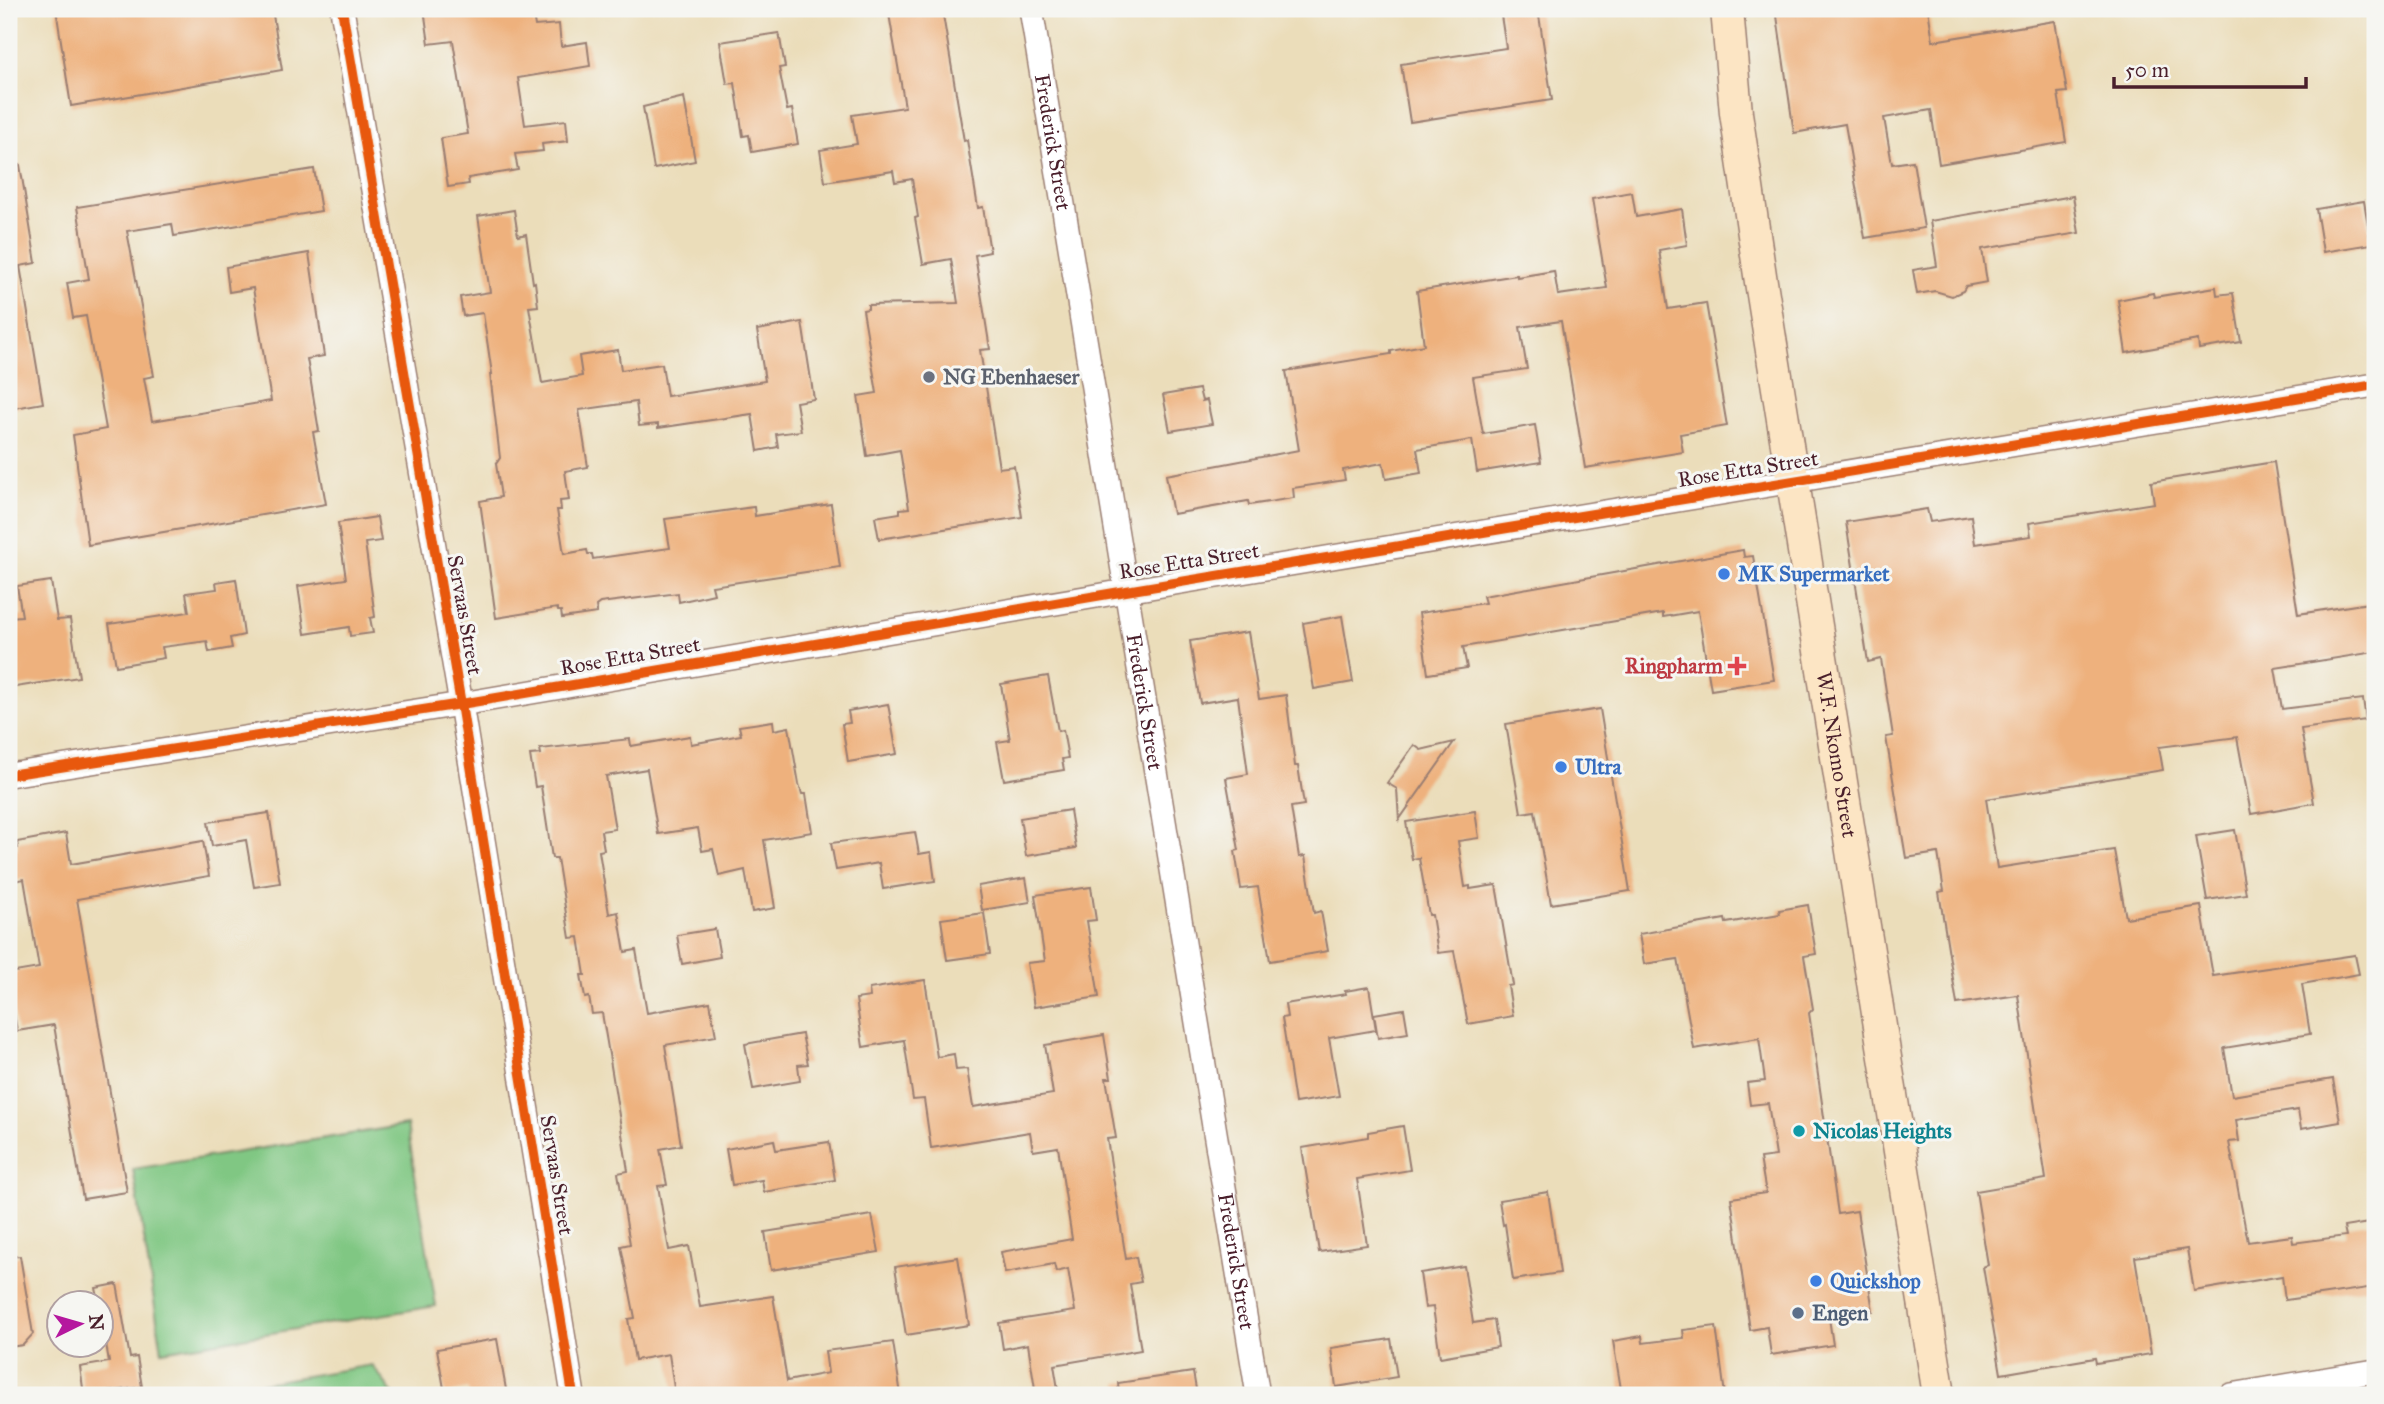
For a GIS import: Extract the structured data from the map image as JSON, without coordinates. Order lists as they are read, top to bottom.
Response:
{
  "streets": {
    "main road": ["W.F. Nkomo Street"],
    "street": ["Frederick Street", "Rose Etta Street", "Servaas Street"]
  },
  "crossings": [
    ["Frederick Street", "Rose Etta Street"],
    ["Rose Etta Street", "Servaas Street"],
    ["Rose Etta Street", "W.F. Nkomo Street"]
  ],
  "places": {
    "other": [
      "NG Ebenhaeser",
      "MK Supermarket",
      "Ultra",
      "Nicolas Heights",
      "Quickshop",
      "Engen"
    ],
    "health": ["Ringpharm"]
  },
  "scale_bar": "50 m",
  "north": "right"
}
